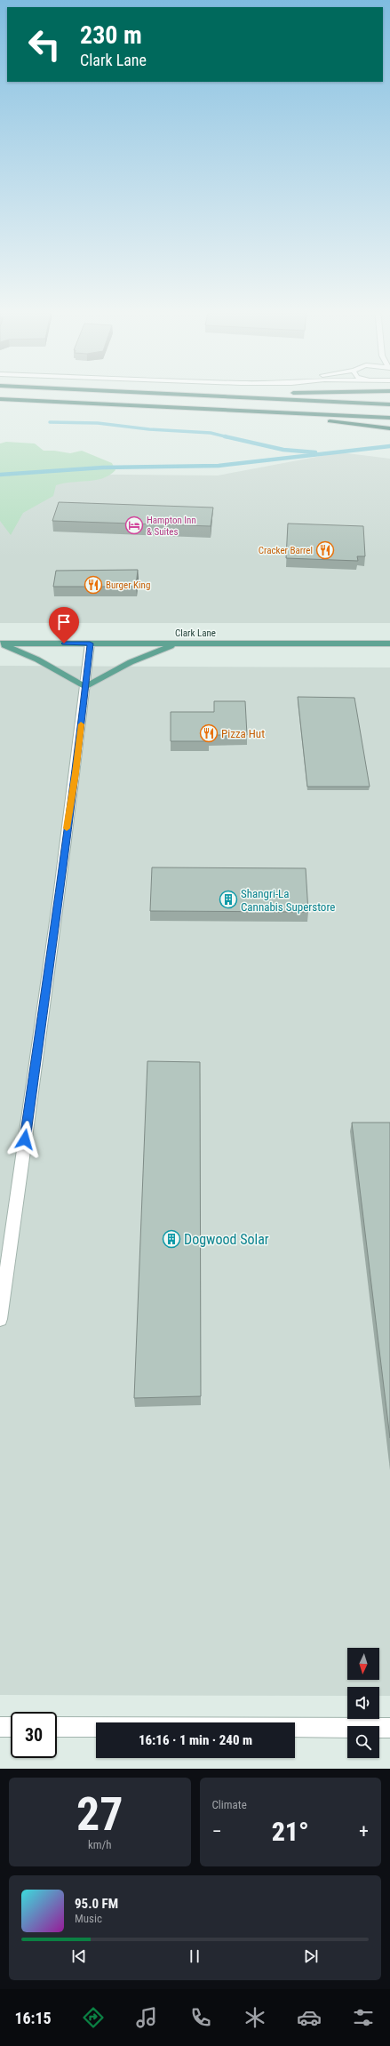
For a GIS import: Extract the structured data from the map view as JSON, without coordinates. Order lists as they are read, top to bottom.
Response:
{
  "streets": {
    "main road": ["Clark Lane"]
  },
  "places": {
    "hotel": ["Hampton Inn & Suites"],
    "restaurant": ["Cracker Barrel", "Burger King", "Pizza Hut"],
    "building": ["Shangri-La Cannabis Superstore", "Dogwood Solar"]
  },
  "north": "bottom",
  "page": {
    "turn": ["230 m", "Clark Lane"],
    "limit": "30",
    "trip": "16:16 · 1 min · 240 m",
    "tile": [
      ["27", "km/h"],
      "Climate"
    ],
    "heat": ["−", "21°", "+"],
    "song": ["95.0 FM", "Music"],
    "tabs": "16:15"
  }
}
